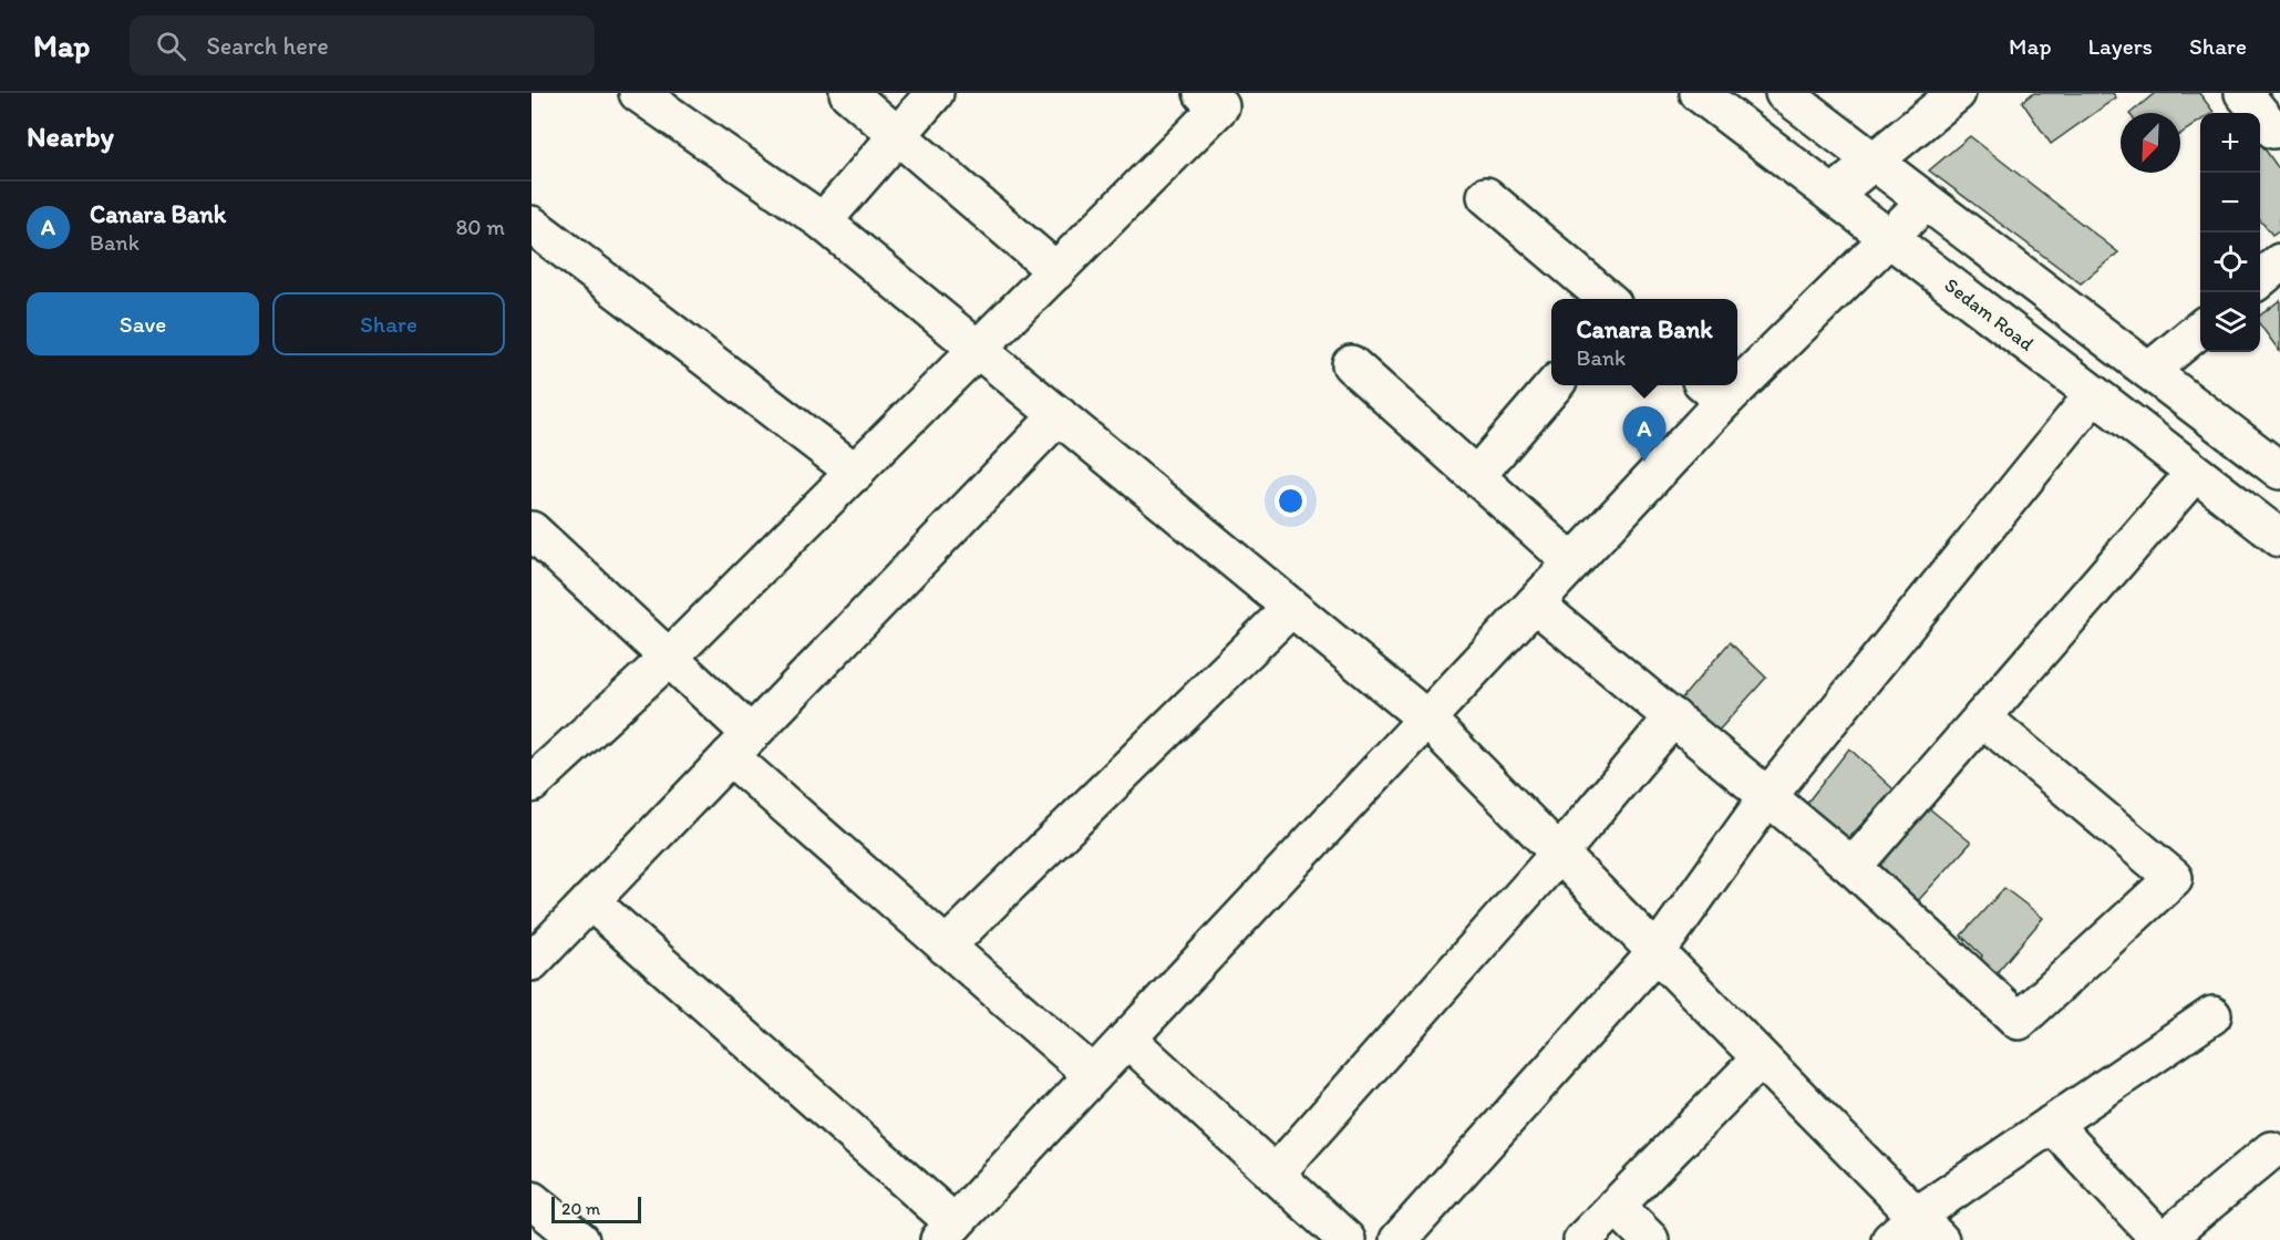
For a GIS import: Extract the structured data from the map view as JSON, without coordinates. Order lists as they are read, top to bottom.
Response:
{
  "streets": {
    "street": ["Sedam Road"]
  },
  "scale_bar": "20 m",
  "north": "bottom left",
  "page": {
    "header": "Map",
    "search": "Search here",
    "nav": ["Map", "Layers", "Share"],
    "heading": "Nearby",
    "map_buttons": ["+", "−"],
    "list": [
      {
        "mark": "A",
        "name": "Canara Bank",
        "note": "Bank",
        "value": "80 m"
      }
    ],
    "buttons": ["Save", "Share"],
    "popup": ["Canara Bank", "Bank"],
    "pins": "A",
    "scale": "20 m"
  }
}
